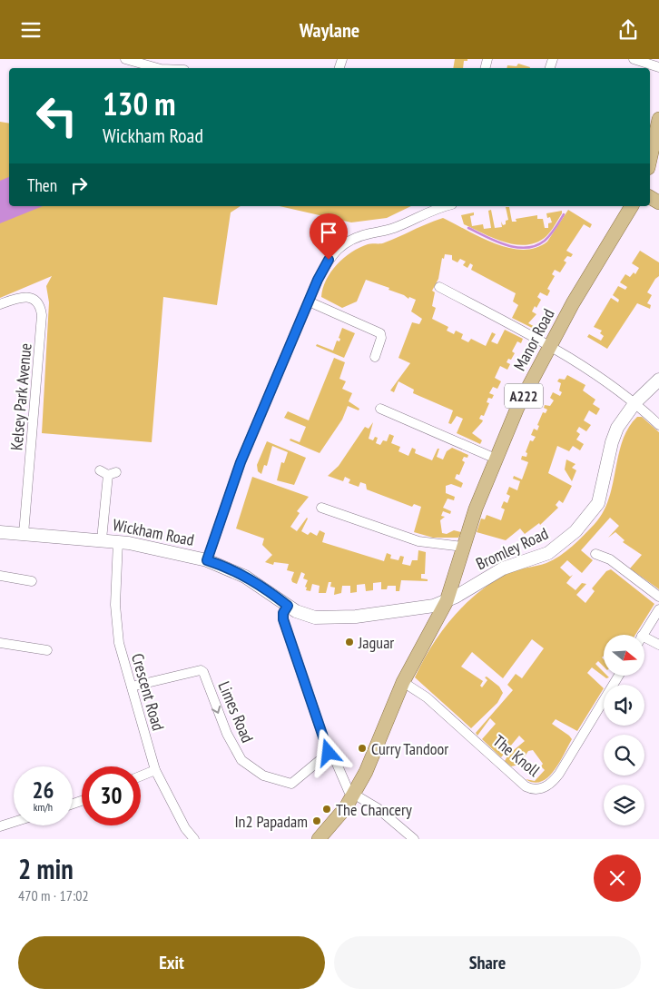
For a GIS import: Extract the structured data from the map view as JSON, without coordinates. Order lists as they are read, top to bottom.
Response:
{
  "streets": {
    "main road": [
      "Manor Road",
      "A222",
      "Wickham Road",
      "Bromley Road"
    ],
    "street": [
      "Kelsey Park Avenue",
      "Crescent Road",
      "Limes Road",
      "The Knoll"
    ]
  },
  "crossings": [
    ["Manor Road", "A222"],
    ["Manor Road", "Wickham Road"],
    ["Manor Road", "Bromley Road"],
    ["A222", "Wickham Road"],
    ["A222", "Bromley Road"],
    ["A222", "The Knoll"],
    ["Kelsey Park Avenue", "Wickham Road"],
    ["Wickham Road", "Bromley Road"],
    ["Wickham Road", "Crescent Road"],
    ["Crescent Road", "Limes Road"]
  ],
  "places": [
    "Jaguar",
    "Curry Tandoor",
    "The Chancery",
    "In2 Papadam"
  ],
  "north": "right",
  "page": {
    "header": "Waylane",
    "turn": ["130 m", "Wickham Road"],
    "then": "Then",
    "speed": "26 km/h",
    "limit": "30",
    "heading": ["2 min", "470 m · 17:02"],
    "buttons": ["Exit", "Share"]
  }
}
